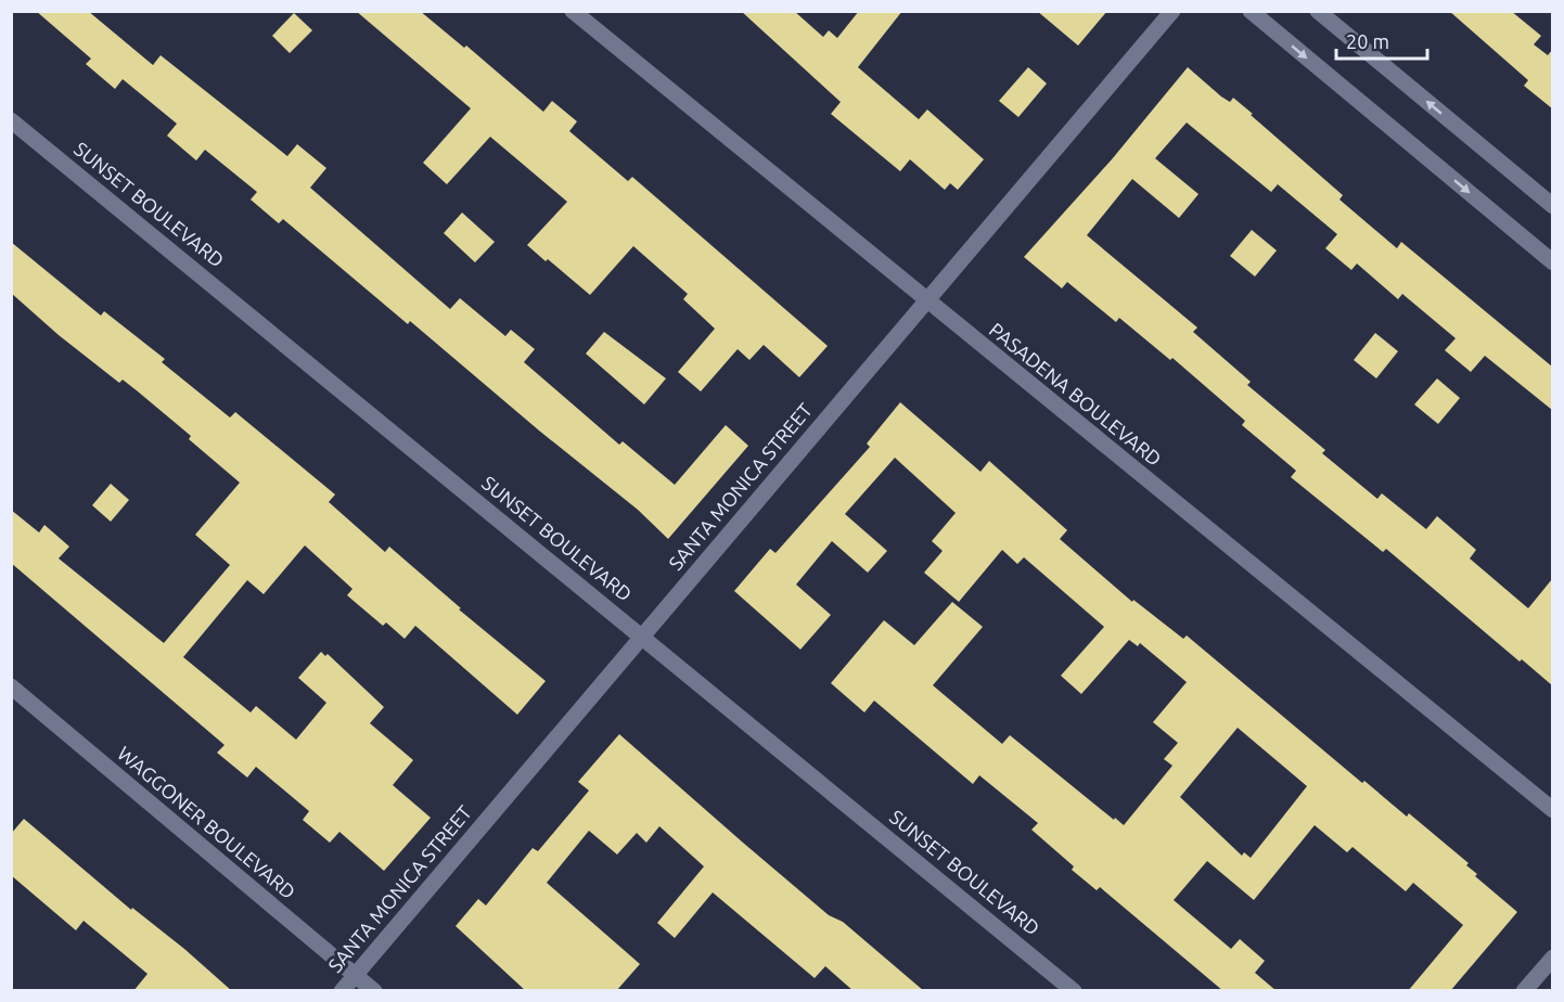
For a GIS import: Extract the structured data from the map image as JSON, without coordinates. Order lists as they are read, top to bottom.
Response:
{
  "streets": {
    "street": [
      "SUNSET BOULEVARD",
      "PASADENA BOULEVARD",
      "SANTA MONICA STREET",
      "WAGGONER BOULEVARD"
    ]
  },
  "crossings": [
    ["SUNSET BOULEVARD", "SANTA MONICA STREET"],
    ["PASADENA BOULEVARD", "SANTA MONICA STREET"],
    ["SANTA MONICA STREET", "WAGGONER BOULEVARD"]
  ],
  "scale_bar": "20 m"
}
